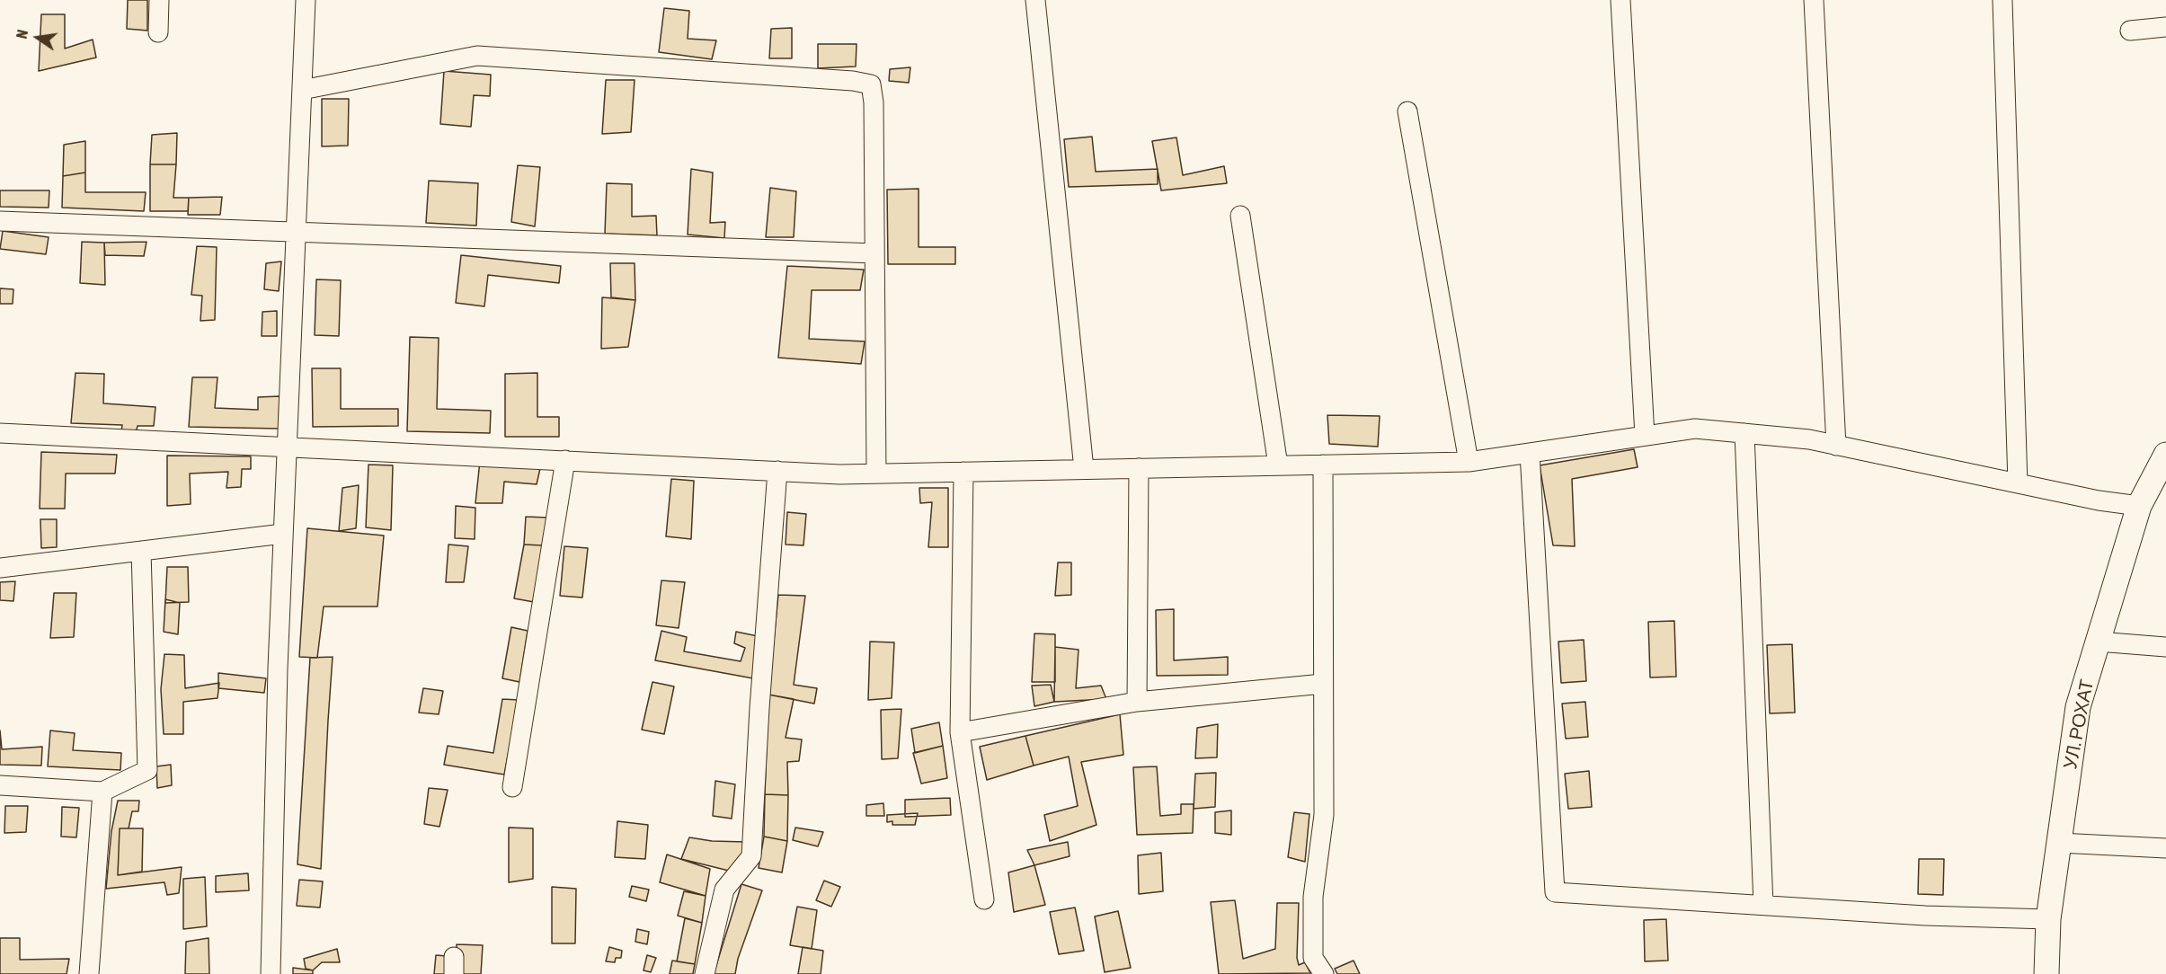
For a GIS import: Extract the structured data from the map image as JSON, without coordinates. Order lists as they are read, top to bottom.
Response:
{
  "streets": {
    "main road": ["УЛ. РОХАТ"]
  },
  "north": "left"
}
